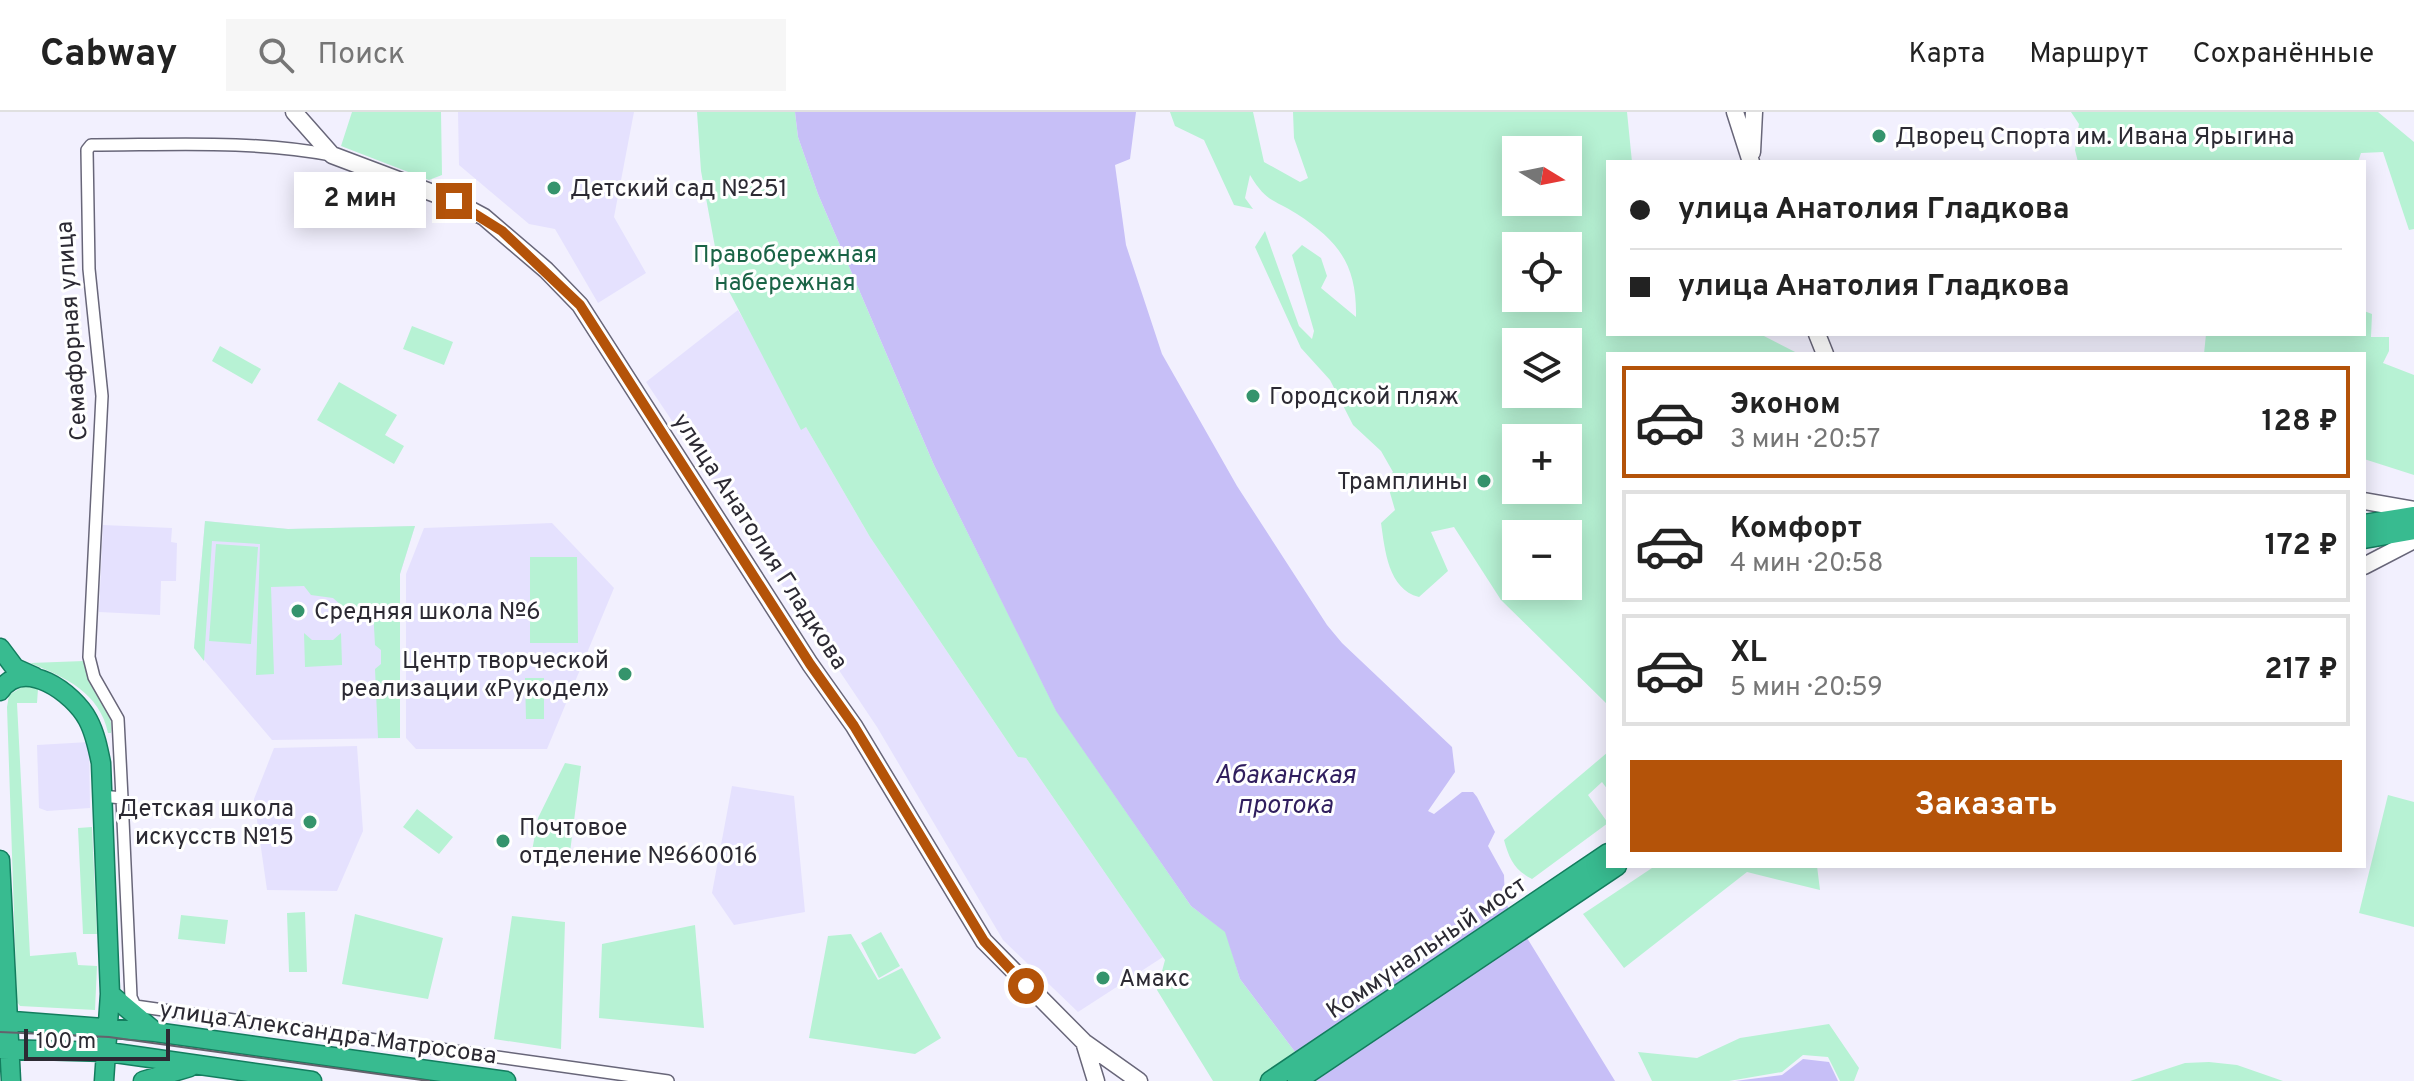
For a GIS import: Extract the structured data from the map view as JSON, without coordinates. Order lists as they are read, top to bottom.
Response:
{
  "streets": {
    "highway": ["Коммунальный мост", "улица Александра Матросова"],
    "main road": ["улица Анатолия Гладкова"],
    "street": ["Семафорная улица"]
  },
  "crossings": [
    ["Семафорная улица", "улица Анатолия Гладкова"]
  ],
  "water": ["Абаканская протока"],
  "parks": ["Правобережная набережная"],
  "places": [
    "Дворец Спорта им. Ивана Ярыгина",
    "Детский сад №251",
    "Городской пляж",
    "Трамплины",
    "Средняя школа №6",
    "Центр творческой реализации «Рукодел»",
    "Детская школа искусств №15",
    "Почтовое отделение №660016",
    "Амакс"
  ],
  "scale_bar": "100 m",
  "north": "right",
  "page": {
    "header": "Cabway",
    "search": "Поиск",
    "nav": ["Карта", "Маршрут", "Сохранённые"],
    "map_buttons": ["+", "−"],
    "banner": ["улица Анатолия Гладкова", "улица Анатолия Гладкова"],
    "bubble": "2 мин",
    "list": [
      {
        "name": "Эконом",
        "note": "3 мин · 20:57",
        "value": "128 ₽"
      },
      {
        "name": "Комфорт",
        "note": "4 мин · 20:58",
        "value": "172 ₽"
      },
      {
        "name": "XL",
        "note": "5 мин · 20:59",
        "value": "217 ₽"
      }
    ],
    "buttons": "Заказать",
    "scale": "100 m"
  }
}
